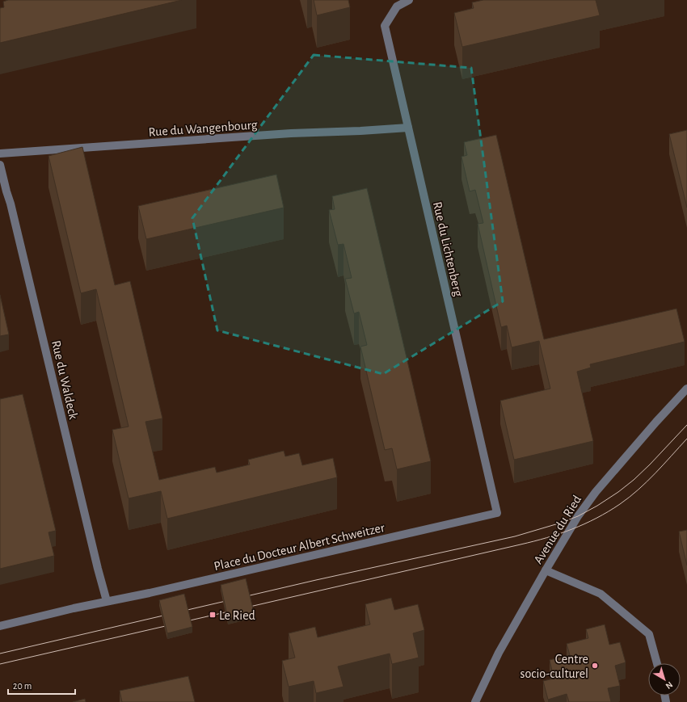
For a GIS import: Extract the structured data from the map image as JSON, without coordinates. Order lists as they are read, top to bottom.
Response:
{
  "streets": {
    "street": [
      "Rue du Wangenbourg",
      "Rue du Lichtenberg",
      "Rue du Waldeck",
      "Avenue du Ried",
      "Place du Docteur Albert Schweitzer"
    ]
  },
  "crossings": [
    ["Rue du Wangenbourg", "Rue du Lichtenberg"],
    ["Rue du Lichtenberg", "Place du Docteur Albert Schweitzer"],
    ["Rue du Waldeck", "Place du Docteur Albert Schweitzer"]
  ],
  "places": {
    "transit": ["Le Ried"],
    "other": ["Centre socio-culturel"]
  },
  "scale_bar": "20 m",
  "north": "bottom right"
}
